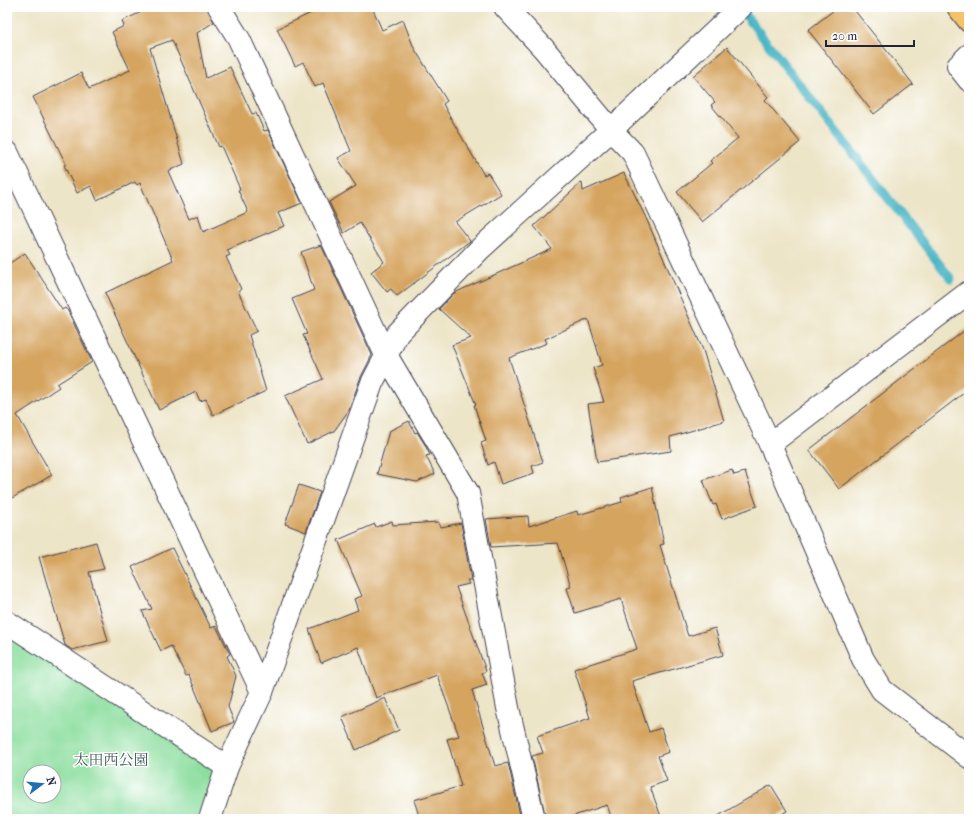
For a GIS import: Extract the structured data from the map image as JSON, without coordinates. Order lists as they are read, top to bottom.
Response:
{
  "parks": ["太田西公園"],
  "scale_bar": "20 m",
  "north": "right"
}
